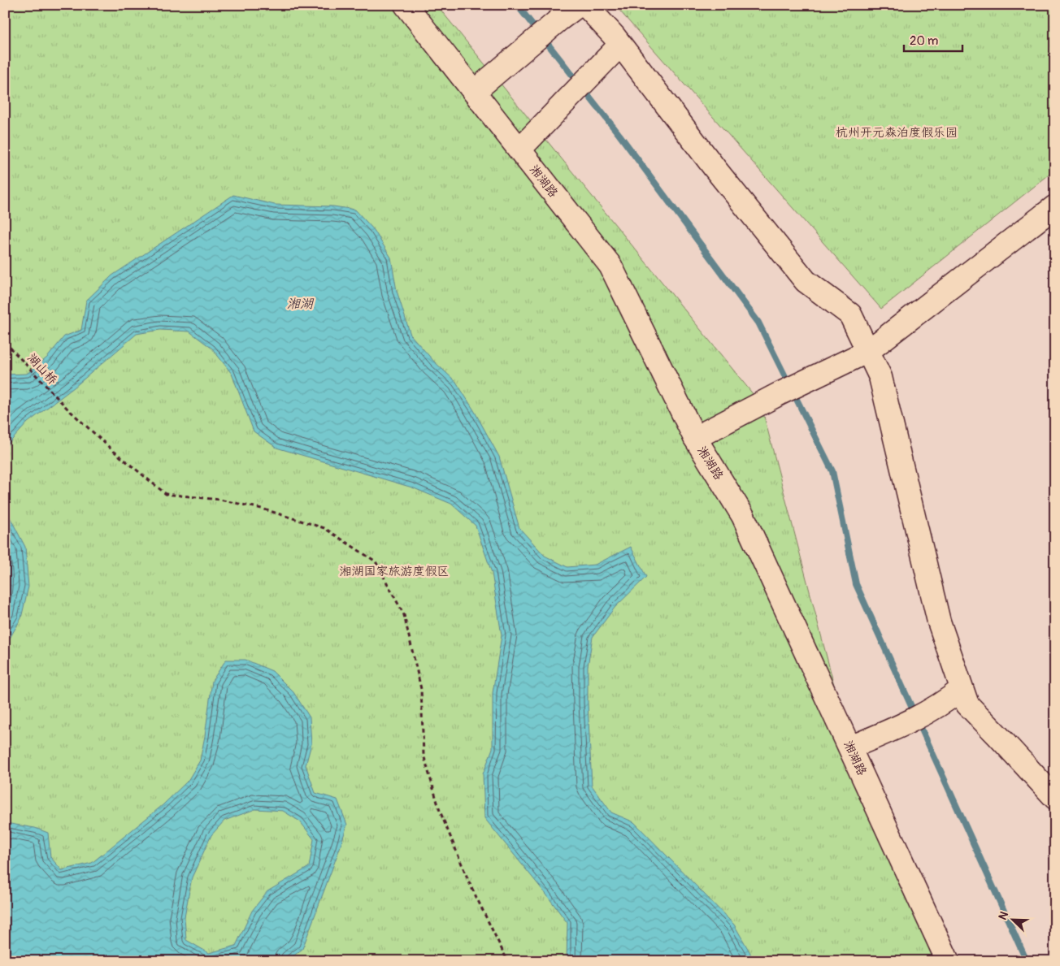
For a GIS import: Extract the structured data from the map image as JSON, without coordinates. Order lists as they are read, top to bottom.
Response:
{
  "streets": {
    "street": ["湘湖路"],
    "path": ["湖山桥"]
  },
  "water": ["湘湖"],
  "parks": ["杭州开元森泊度假乐园", "湘湖国家旅游度假区"],
  "scale_bar": "20 m",
  "north": "top left"
}
